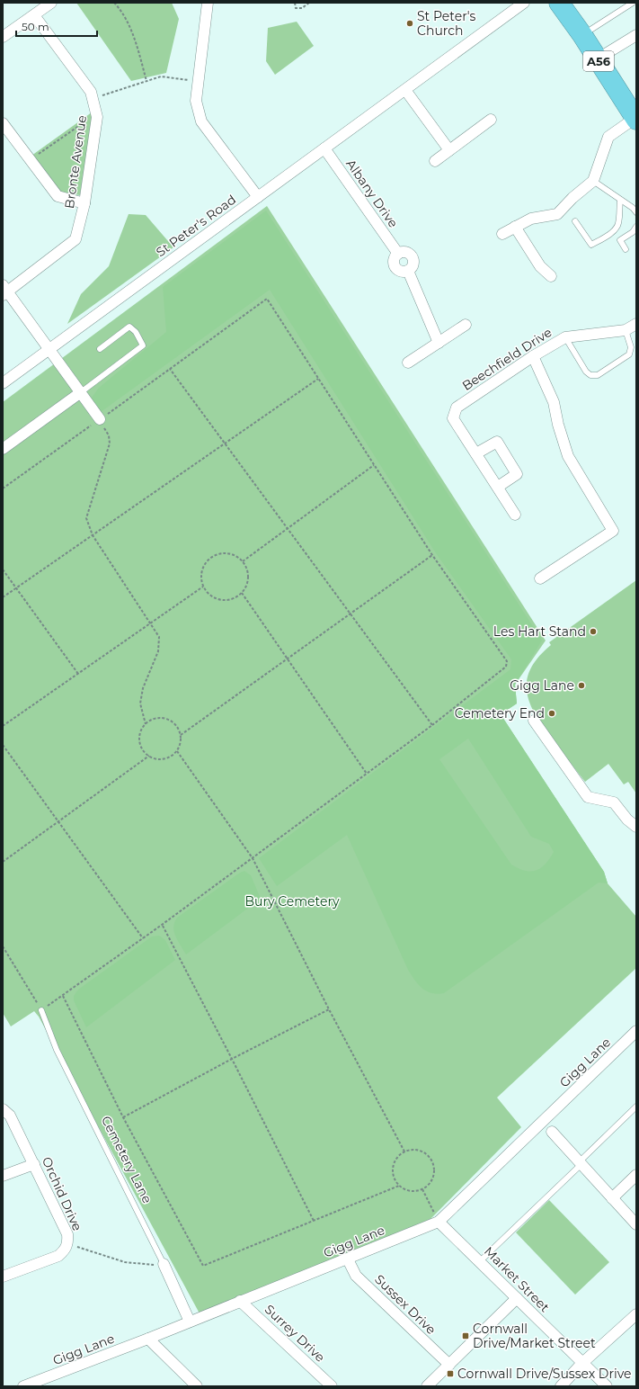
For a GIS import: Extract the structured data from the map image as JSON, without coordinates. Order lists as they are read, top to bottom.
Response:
{
  "streets": {
    "highway": ["A56"],
    "street": [
      "Bronte Avenue",
      "Albany Drive",
      "St Peter's Road",
      "Beechfield Drive",
      "Gigg Lane",
      "Cemetery Lane",
      "Orchid Drive",
      "Market Street",
      "Sussex Drive",
      "Surrey Drive"
    ]
  },
  "crossings": [
    ["Albany Drive", "St Peter's Road"],
    ["Gigg Lane", "Cemetery Lane"],
    ["Gigg Lane", "Market Street"],
    ["Gigg Lane", "Sussex Drive"],
    ["Gigg Lane", "Surrey Drive"]
  ],
  "parks": ["Bury Cemetery"],
  "places": {
    "other": [
      "St Peter's Church",
      "Les Hart Stand",
      "Gigg Lane",
      "Cemetery End"
    ],
    "transit": ["Cornwall Drive/Market Street", "Cornwall Drive/Sussex Drive"]
  },
  "scale_bar": "50 m"
}
